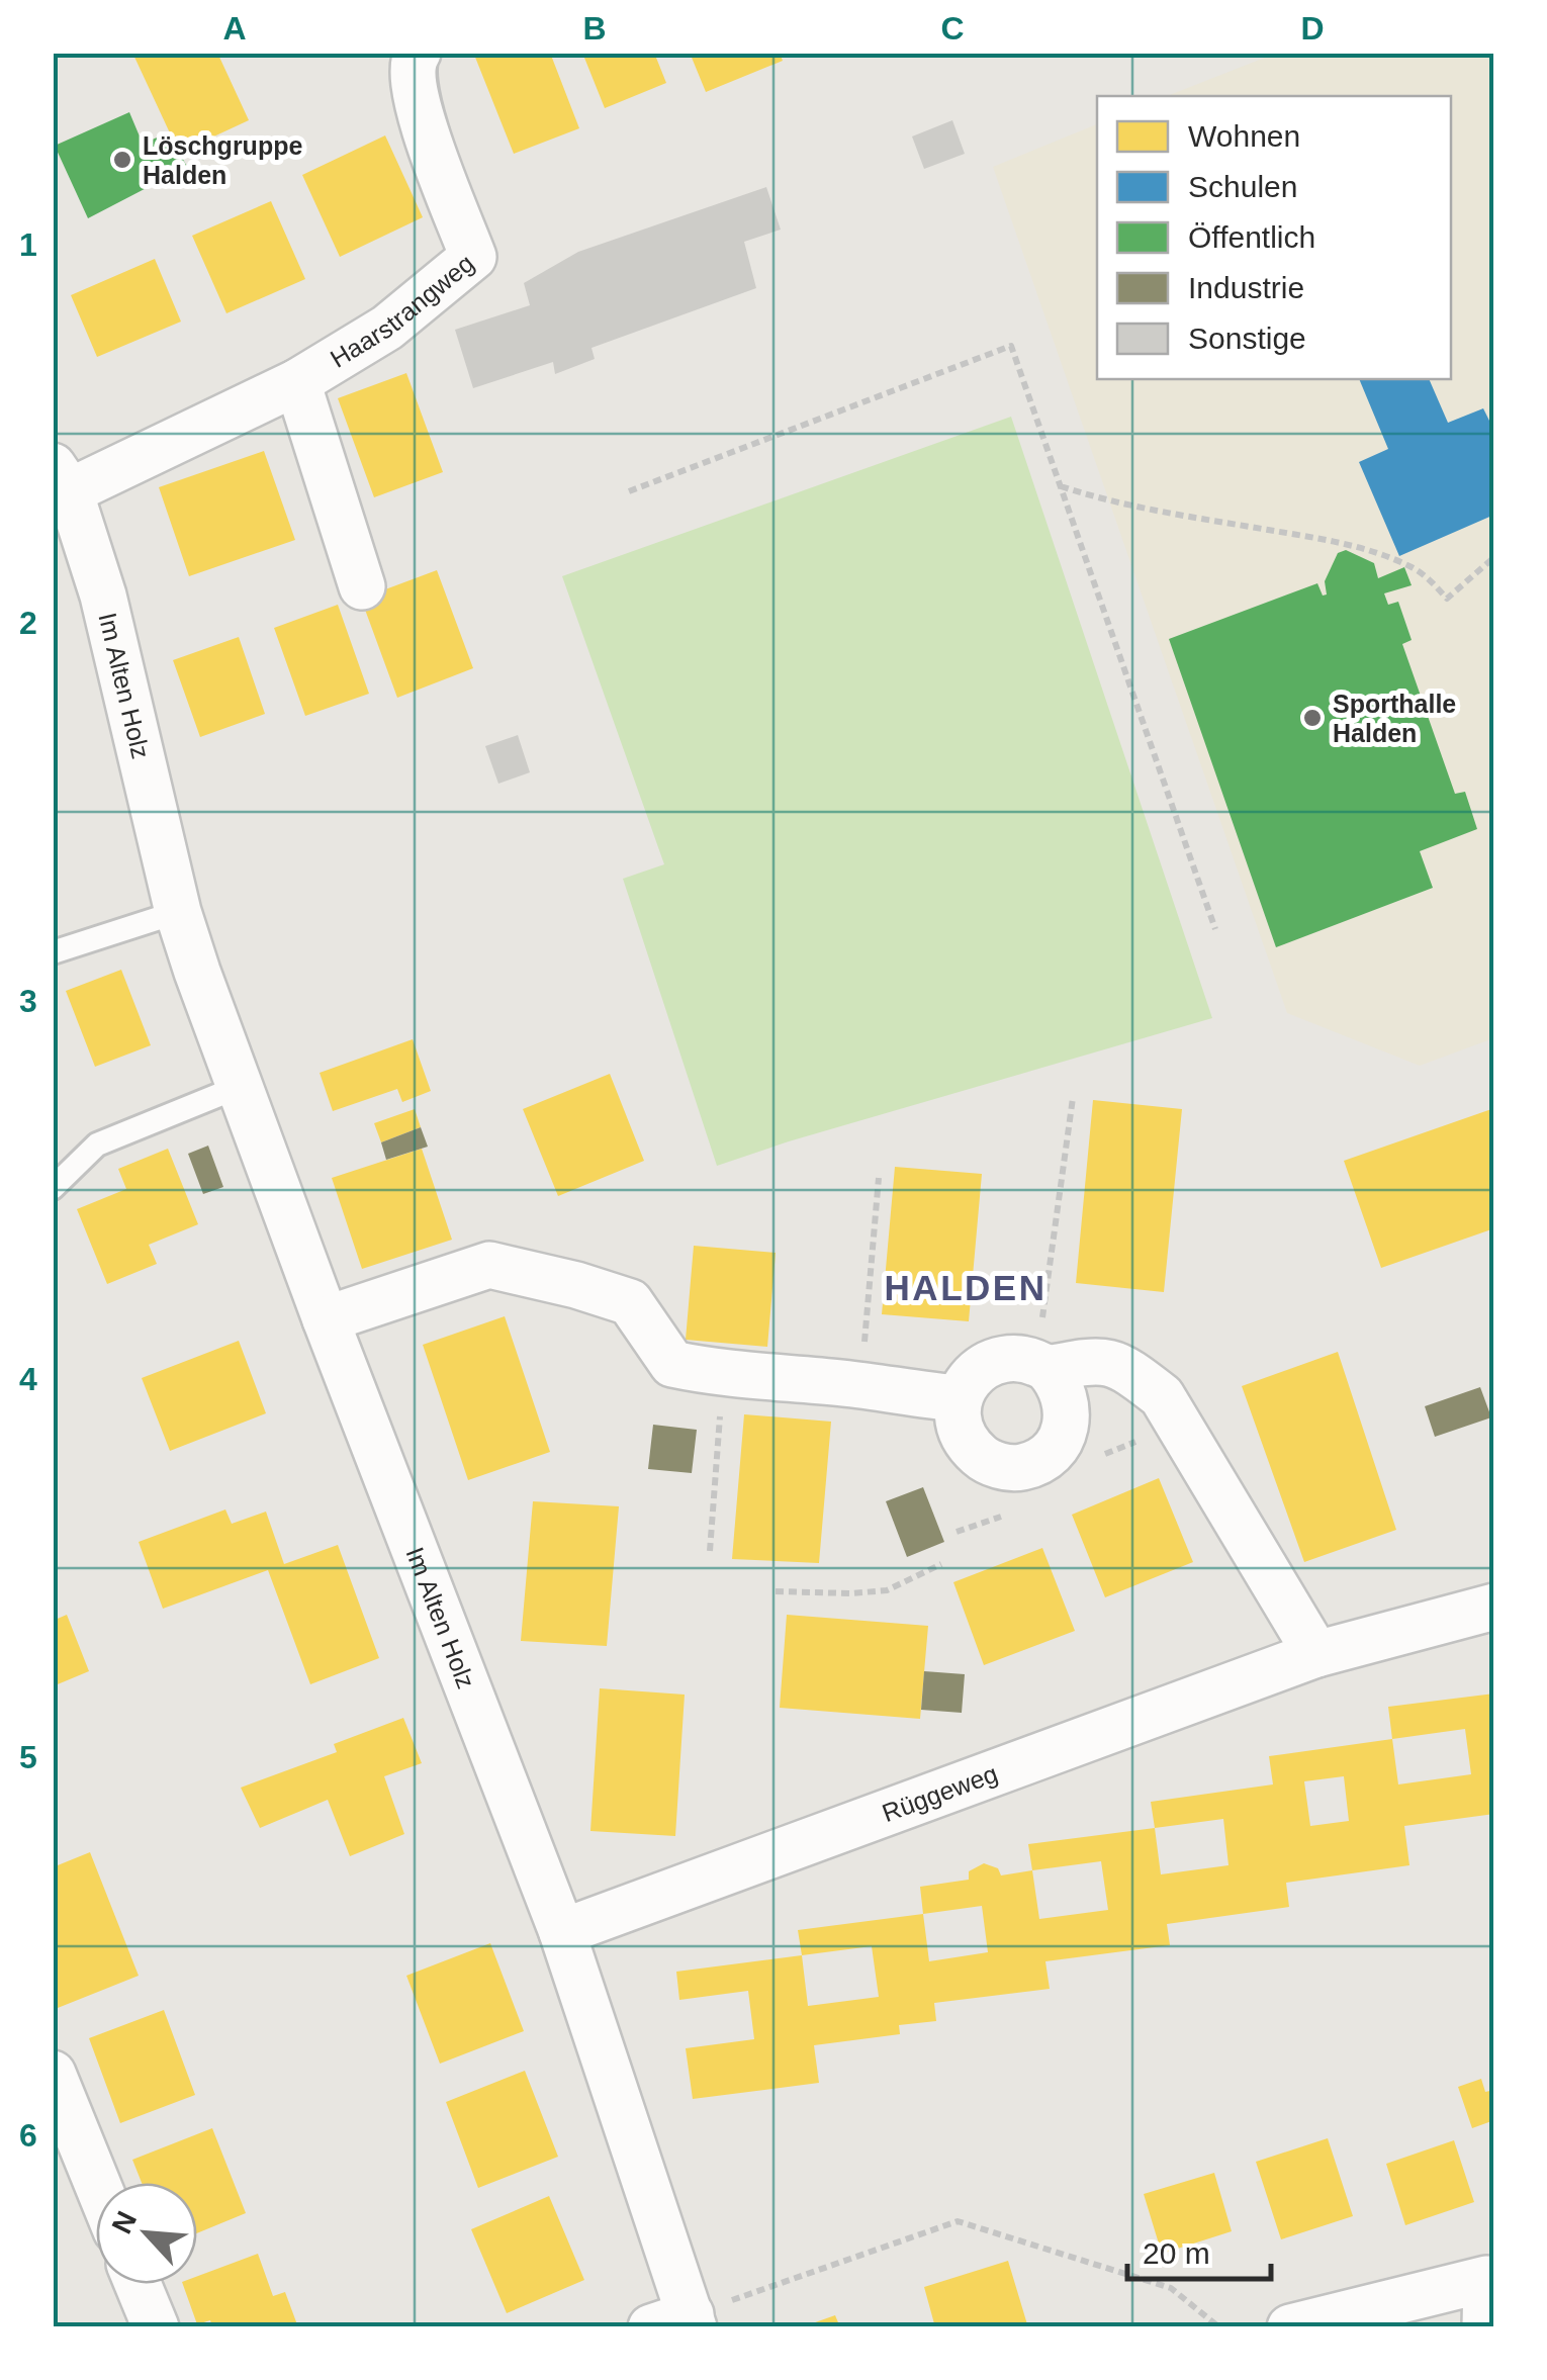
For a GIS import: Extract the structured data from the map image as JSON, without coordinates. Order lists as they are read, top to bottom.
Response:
{
  "streets": {
    "street": ["Haarstrangweg", "Im Alten Holz", "Rüggeweg"]
  },
  "crossings": [
    ["Haarstrangweg", "Im Alten Holz"],
    ["Im Alten Holz", "Rüggeweg"]
  ],
  "districts": ["HALDEN"],
  "places": ["Löschgruppe Halden", "Sporthalle Halden"],
  "legend": [
    "Wohnen",
    "Schulen",
    "Öffentlich",
    "Industrie",
    "Sonstige"
  ],
  "scale_bar": "20 m",
  "north": "top left",
  "grid": {
    "columns": [
      "A",
      "B",
      "C",
      "D"
    ],
    "rows": [
      "1",
      "2",
      "3",
      "4",
      "5",
      "6"
    ]
  }
}
